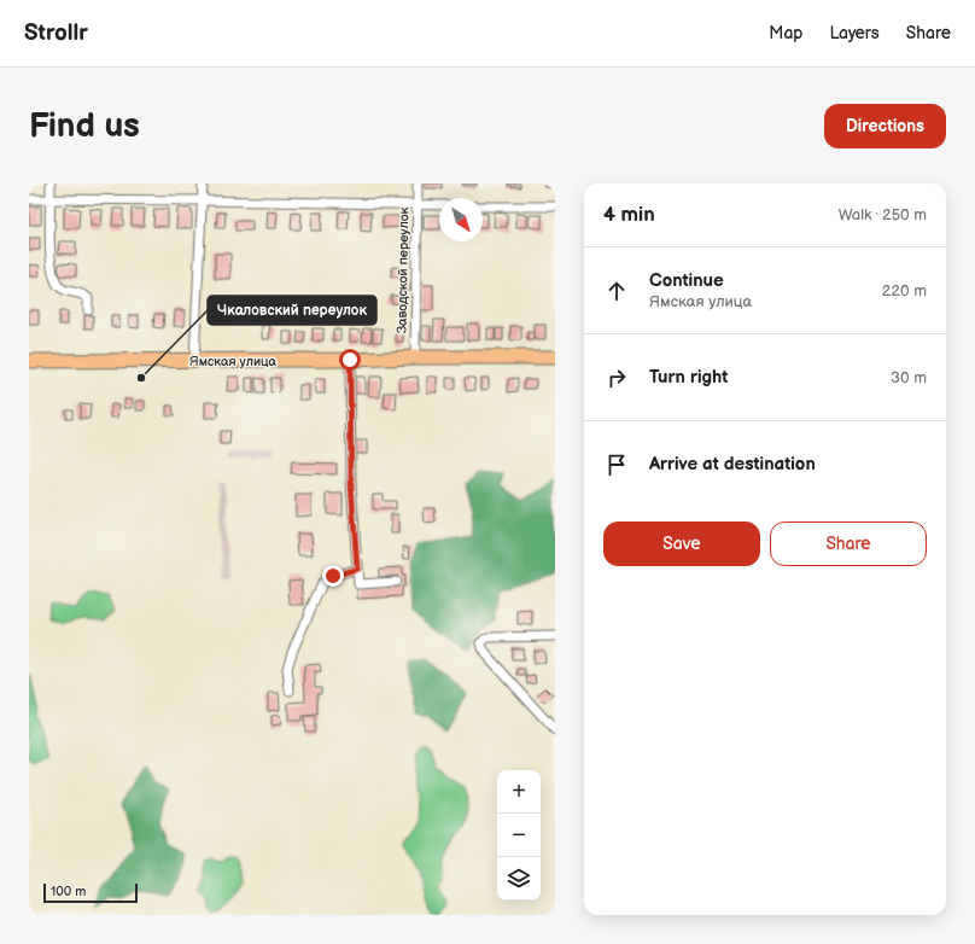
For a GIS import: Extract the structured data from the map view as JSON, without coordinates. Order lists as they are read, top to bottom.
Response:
{
  "streets": {
    "highway": ["Ямская улица"],
    "street": ["Заводской переулок"]
  },
  "crossings": [
    ["Заводской переулок", "Ямская улица"]
  ],
  "places": ["Чкаловский переулок"],
  "scale_bar": "100 m",
  "north": "bottom right",
  "page": {
    "header": "Strollr",
    "nav": ["Map", "Layers", "Share"],
    "buttons": [
      "Directions",
      ["Save", "Share"]
    ],
    "title": "Find us",
    "heading": ["4 min", "Walk · 250 m"],
    "list": [
      ["Continue", "Ямская улица", "220 m"],
      ["Turn right", "30 m"],
      "Arrive at destination"
    ],
    "map_buttons": ["+", "−"],
    "scale": "100 m"
  }
}
